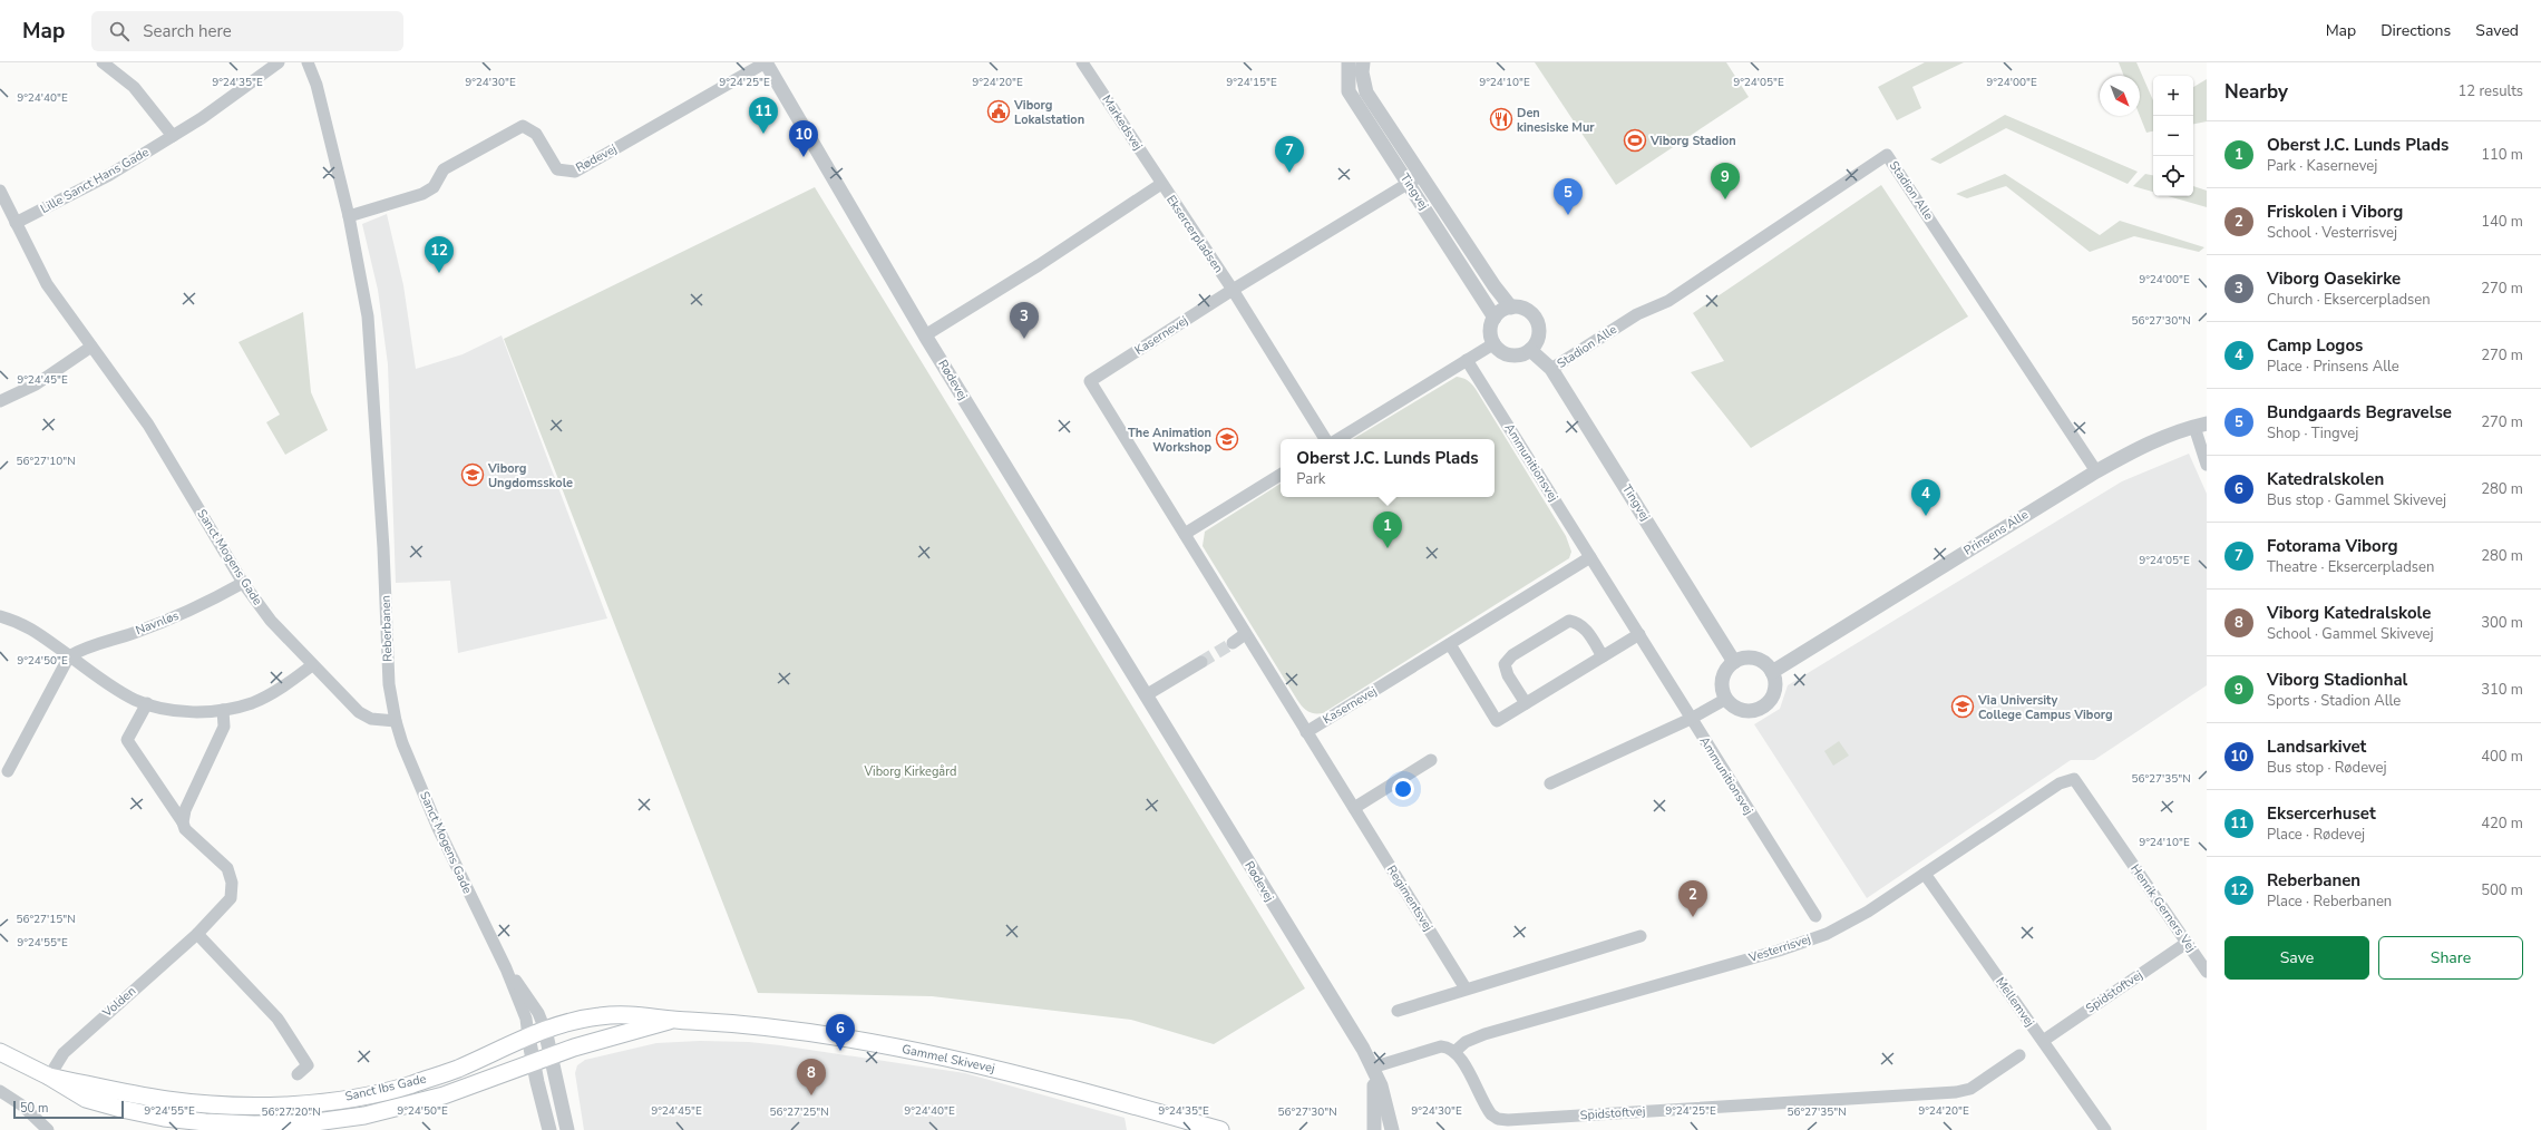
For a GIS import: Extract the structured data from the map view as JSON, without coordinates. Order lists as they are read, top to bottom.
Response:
{
  "streets": {
    "main road": ["Gammel Skivevej", "Sanct Ibs Gade"],
    "street": [
      "Markedsvej",
      "Rødevej",
      "Lille Sanct Hans Gade",
      "Stadion Alle",
      "Tingvej",
      "Eksercerpladsen",
      "Kasernevej",
      "Ammunitionsvej",
      "Prinsens Alle",
      "Sanct Mogens Gade",
      "Navnløs",
      "Reberbanen",
      "Regimentsvej",
      "Henrik Gerners Vej",
      "Vesterrisvej",
      "Spidstoftvej",
      "Volden",
      "Mellemvej"
    ]
  },
  "crossings": [
    ["Markedsvej", "Eksercerpladsen"],
    ["Rødevej", "Eksercerpladsen"],
    ["Rødevej", "Reberbanen"],
    ["Lille Sanct Hans Gade", "Sanct Mogens Gade"],
    ["Stadion Alle", "Tingvej"],
    ["Stadion Alle", "Prinsens Alle"],
    ["Tingvej", "Prinsens Alle"],
    ["Eksercerpladsen", "Kasernevej"],
    ["Kasernevej", "Ammunitionsvej"],
    ["Kasernevej", "Regimentsvej"],
    ["Sanct Mogens Gade", "Navnløs"],
    ["Sanct Mogens Gade", "Reberbanen"],
    ["Sanct Mogens Gade", "Gammel Skivevej"],
    ["Sanct Mogens Gade", "Sanct Ibs Gade"],
    ["Henrik Gerners Vej", "Vesterrisvej"],
    ["Henrik Gerners Vej", "Spidstoftvej"],
    ["Vesterrisvej", "Spidstoftvej"],
    ["Vesterrisvej", "Mellemvej"],
    ["Spidstoftvej", "Mellemvej"],
    ["Volden", "Sanct Ibs Gade"],
    ["Gammel Skivevej", "Sanct Ibs Gade"]
  ],
  "parks": ["Viborg Kirkegård"],
  "places": {
    "public building": ["Viborg Lokalstation"],
    "restaurant": ["Den kinesiske Mur"],
    "sports": ["Viborg Stadion"],
    "school or university": ["The Animation Workshop", "Viborg Ungdomsskole", "Via University College Campus Viborg"]
  },
  "scale_bar": "50 m",
  "north": "bottom right",
  "page": {
    "header": "Map",
    "search": "Search here",
    "nav": ["Map", "Directions", "Saved"],
    "heading": ["Nearby", "12 results"],
    "map_buttons": ["+", "−"],
    "pins": [
      "11",
      "10",
      "7",
      "9",
      "5",
      "12",
      "3",
      "4",
      "1",
      "2",
      "6",
      "8"
    ],
    "list": [
      {
        "mark": "1",
        "name": "Oberst J.C. Lunds Plads",
        "note": "Park · Kasernevej",
        "value": "110 m"
      },
      {
        "mark": "2",
        "name": "Friskolen i Viborg",
        "note": "School · Vesterrisvej",
        "value": "140 m"
      },
      {
        "mark": "3",
        "name": "Viborg Oasekirke",
        "note": "Church · Eksercerpladsen",
        "value": "270 m"
      },
      {
        "mark": "4",
        "name": "Camp Logos",
        "note": "Place · Prinsens Alle",
        "value": "270 m"
      },
      {
        "mark": "5",
        "name": "Bundgaards Begravelse",
        "note": "Shop · Tingvej",
        "value": "270 m"
      },
      {
        "mark": "6",
        "name": "Katedralskolen",
        "note": "Bus stop · Gammel Skivevej",
        "value": "280 m"
      },
      {
        "mark": "7",
        "name": "Fotorama Viborg",
        "note": "Theatre · Eksercerpladsen",
        "value": "280 m"
      },
      {
        "mark": "8",
        "name": "Viborg Katedralskole",
        "note": "School · Gammel Skivevej",
        "value": "300 m"
      },
      {
        "mark": "9",
        "name": "Viborg Stadionhal",
        "note": "Sports · Stadion Alle",
        "value": "310 m"
      },
      {
        "mark": "10",
        "name": "Landsarkivet",
        "note": "Bus stop · Rødevej",
        "value": "400 m"
      },
      {
        "mark": "11",
        "name": "Eksercerhuset",
        "note": "Place · Rødevej",
        "value": "420 m"
      },
      {
        "mark": "12",
        "name": "Reberbanen",
        "note": "Place · Reberbanen",
        "value": "500 m"
      }
    ],
    "popup": ["Oberst J.C. Lunds Plads", "Park"],
    "buttons": ["Save", "Share"],
    "scale": "50 m"
  },
  "coordinates": [
    "9°24'35\"E",
    "9°24'30\"E",
    "9°24'25\"E",
    "9°24'20\"E",
    "9°24'15\"E",
    "9°24'10\"E",
    "9°24'05\"E",
    "9°24'00\"E",
    "9°24'40\"E",
    "56°27'30\"N",
    "9°24'45\"E",
    "56°27'10\"N",
    "9°24'50\"E",
    "56°27'35\"N",
    "56°27'15\"N",
    "9°24'55\"E",
    "56°27'20\"N",
    "56°27'25\"N"
  ]
}
